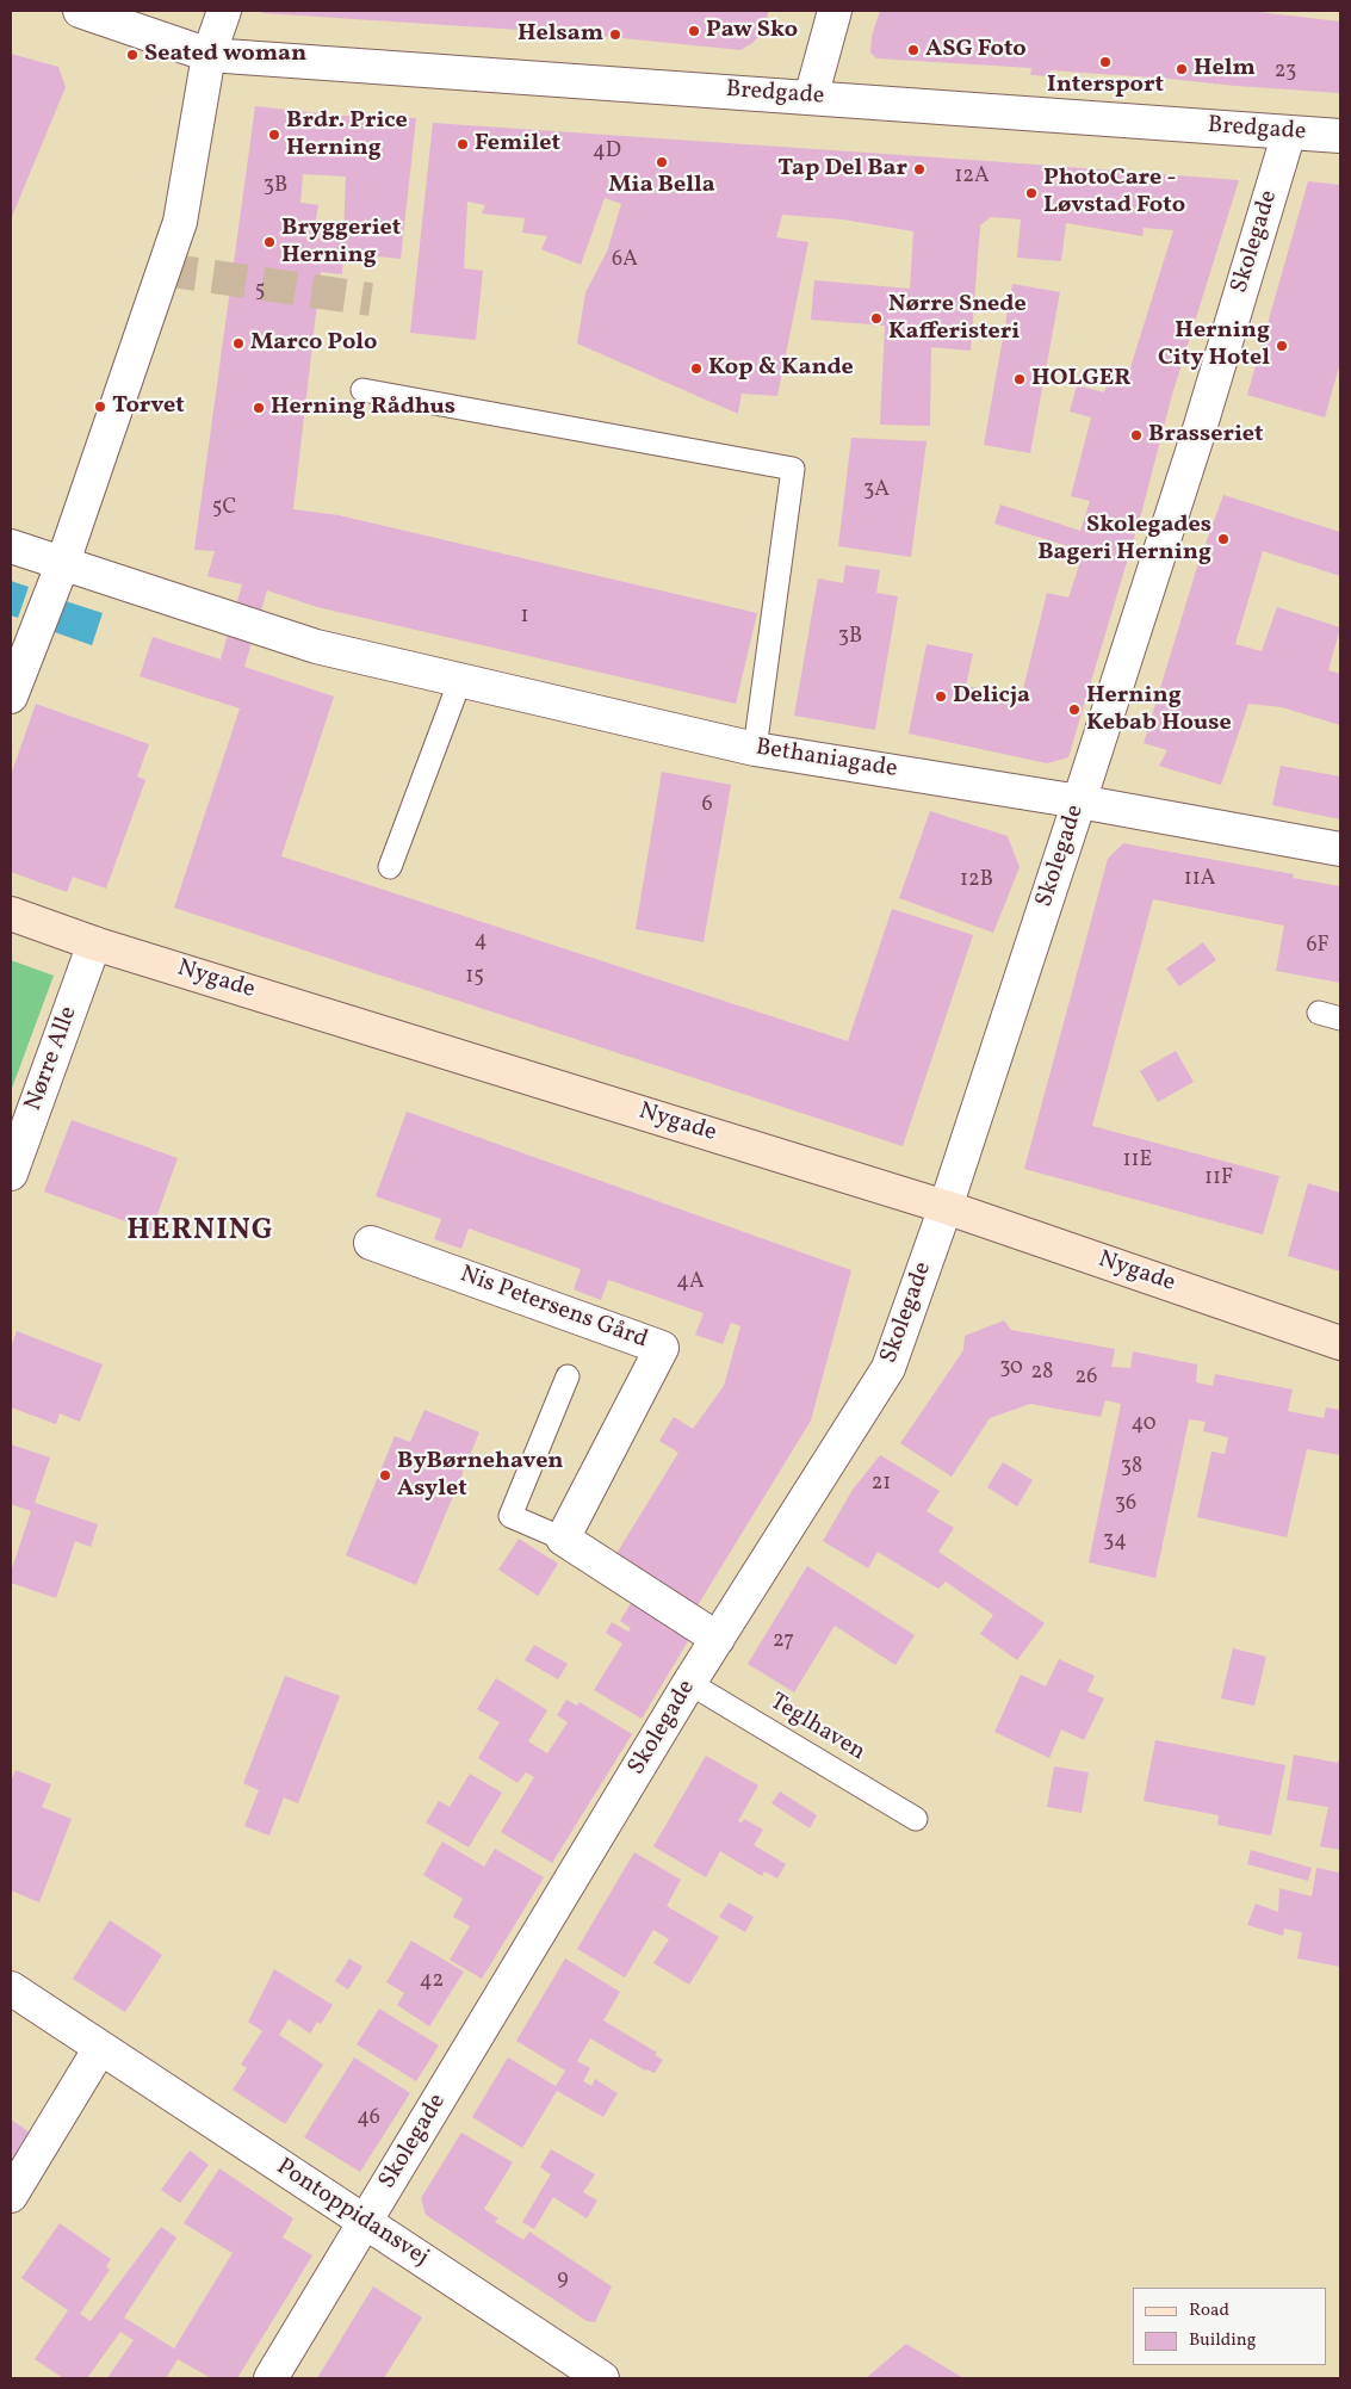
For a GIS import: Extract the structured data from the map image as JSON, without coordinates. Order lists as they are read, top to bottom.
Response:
{
  "streets": {
    "main road": ["Nygade"],
    "street": [
      "Bredgade",
      "Skolegade",
      "Bethaniagade",
      "Nørre Alle",
      "Nis Petersens Gård",
      "Pontoppidansvej"
    ],
    "lane": ["Teglhaven"]
  },
  "crossings": [
    ["Bredgade", "Skolegade"],
    ["Skolegade", "Bethaniagade"],
    ["Skolegade", "Nygade"],
    ["Skolegade", "Teglhaven"],
    ["Skolegade", "Pontoppidansvej"],
    ["Nygade", "Nørre Alle"]
  ],
  "districts": ["HERNING"],
  "places": [
    "Paw Sko",
    "Helsam",
    "ASG Foto",
    "Seated woman",
    "Intersport",
    "Helm",
    "Brdr. Price Herning",
    "Femilet",
    "Mia Bella",
    "Tap Del Bar",
    "PhotoCare - Løvstad Foto",
    "Bryggeriet Herning",
    "Nørre Snede Kafferisteri",
    "Marco Polo",
    "Herning City Hotel",
    "Kop & Kande",
    "HOLGER",
    "Torvet",
    "Herning Rådhus",
    "Brasseriet",
    "Skolegades Bageri Herning",
    "Delicja",
    "Herning Kebab House",
    "ByBørnehaven Asylet"
  ],
  "house_numbers": [
    "23",
    "4D",
    "12A",
    "3B",
    "6A",
    "5",
    "3A",
    "5C",
    "1",
    "3B",
    "6",
    "11A",
    "12B",
    "4",
    "6F",
    "15",
    "11E",
    "11F",
    "4A",
    "30",
    "28",
    "26",
    "40",
    "38",
    "21",
    "36",
    "34",
    "27",
    "42",
    "46",
    "9"
  ],
  "legend": ["Road", "Building"]
}
